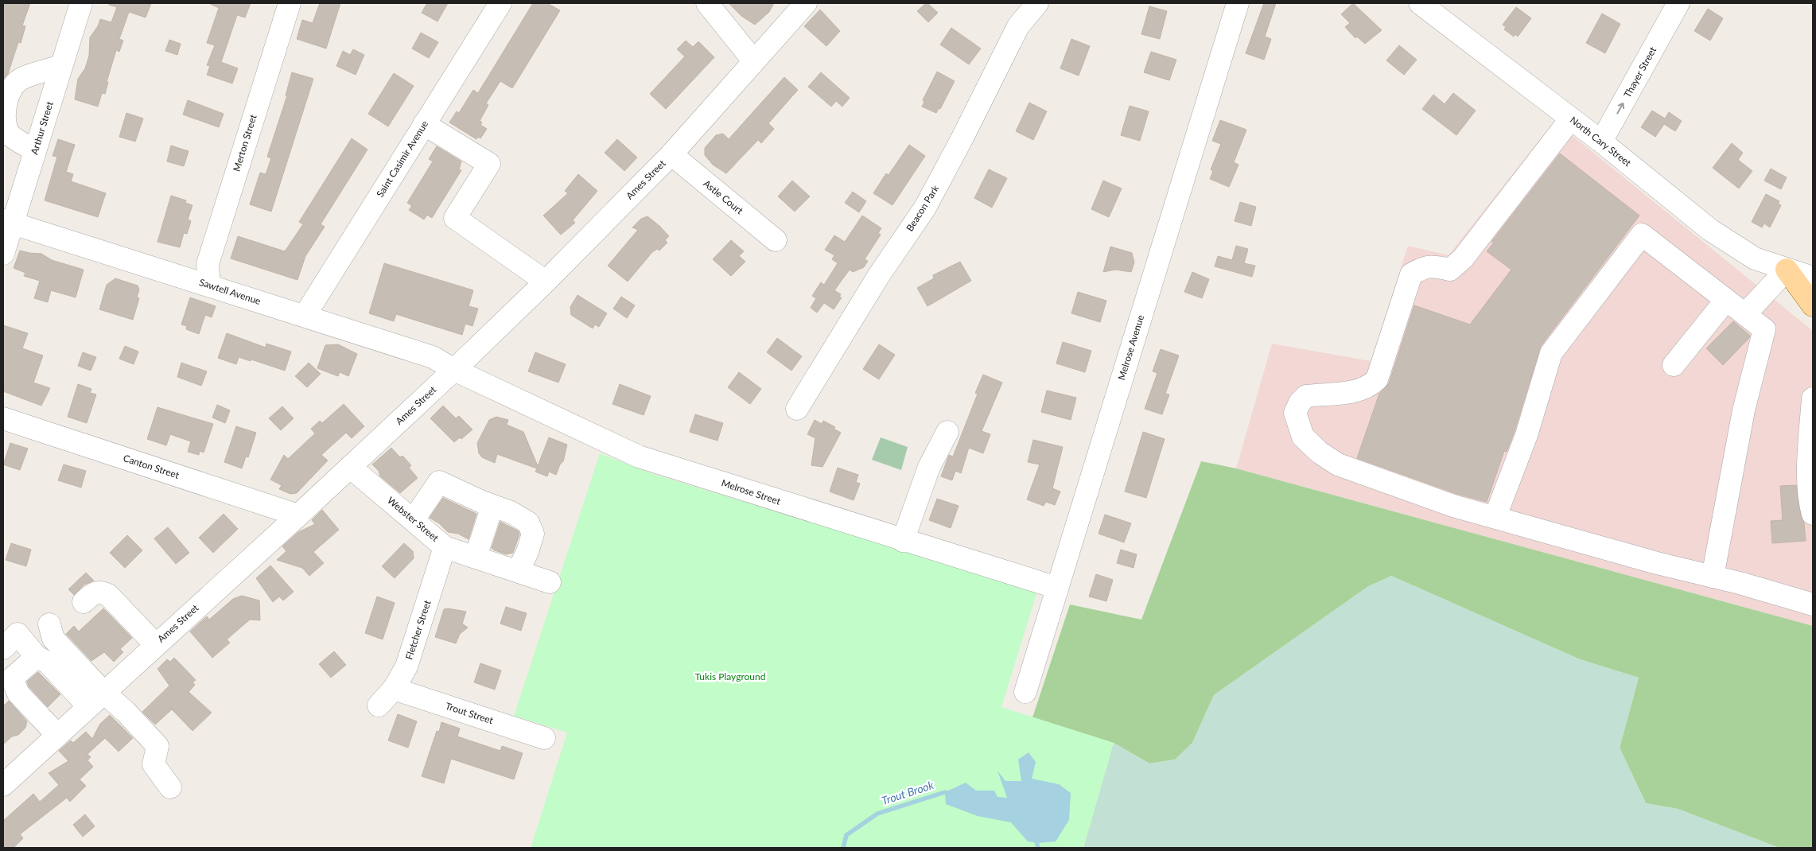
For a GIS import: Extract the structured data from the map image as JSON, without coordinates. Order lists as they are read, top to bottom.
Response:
{
  "streets": {
    "street": [
      "Thayer Street",
      "Arthur Street",
      "North Cary Street",
      "Merton Street",
      "Saint Casimir Avenue",
      "Ames Street",
      "Astle Court",
      "Beacon Park",
      "Sawtell Avenue",
      "Melrose Avenue",
      "Canton Street",
      "Melrose Street",
      "Webster Street",
      "Fletcher Street",
      "Trout Street"
    ]
  },
  "crossings": [
    ["Thayer Street", "North Cary Street"],
    ["Arthur Street", "Sawtell Avenue"],
    ["Merton Street", "Sawtell Avenue"],
    ["Saint Casimir Avenue", "Sawtell Avenue"],
    ["Ames Street", "Astle Court"],
    ["Ames Street", "Sawtell Avenue"],
    ["Ames Street", "Canton Street"],
    ["Ames Street", "Melrose Street"],
    ["Ames Street", "Webster Street"],
    ["Sawtell Avenue", "Melrose Street"],
    ["Melrose Avenue", "Melrose Street"],
    ["Webster Street", "Fletcher Street"],
    ["Fletcher Street", "Trout Street"]
  ],
  "one_way": ["Thayer Street"],
  "water": ["Trout Brook"],
  "parks": ["Tukis Playground"]
}
